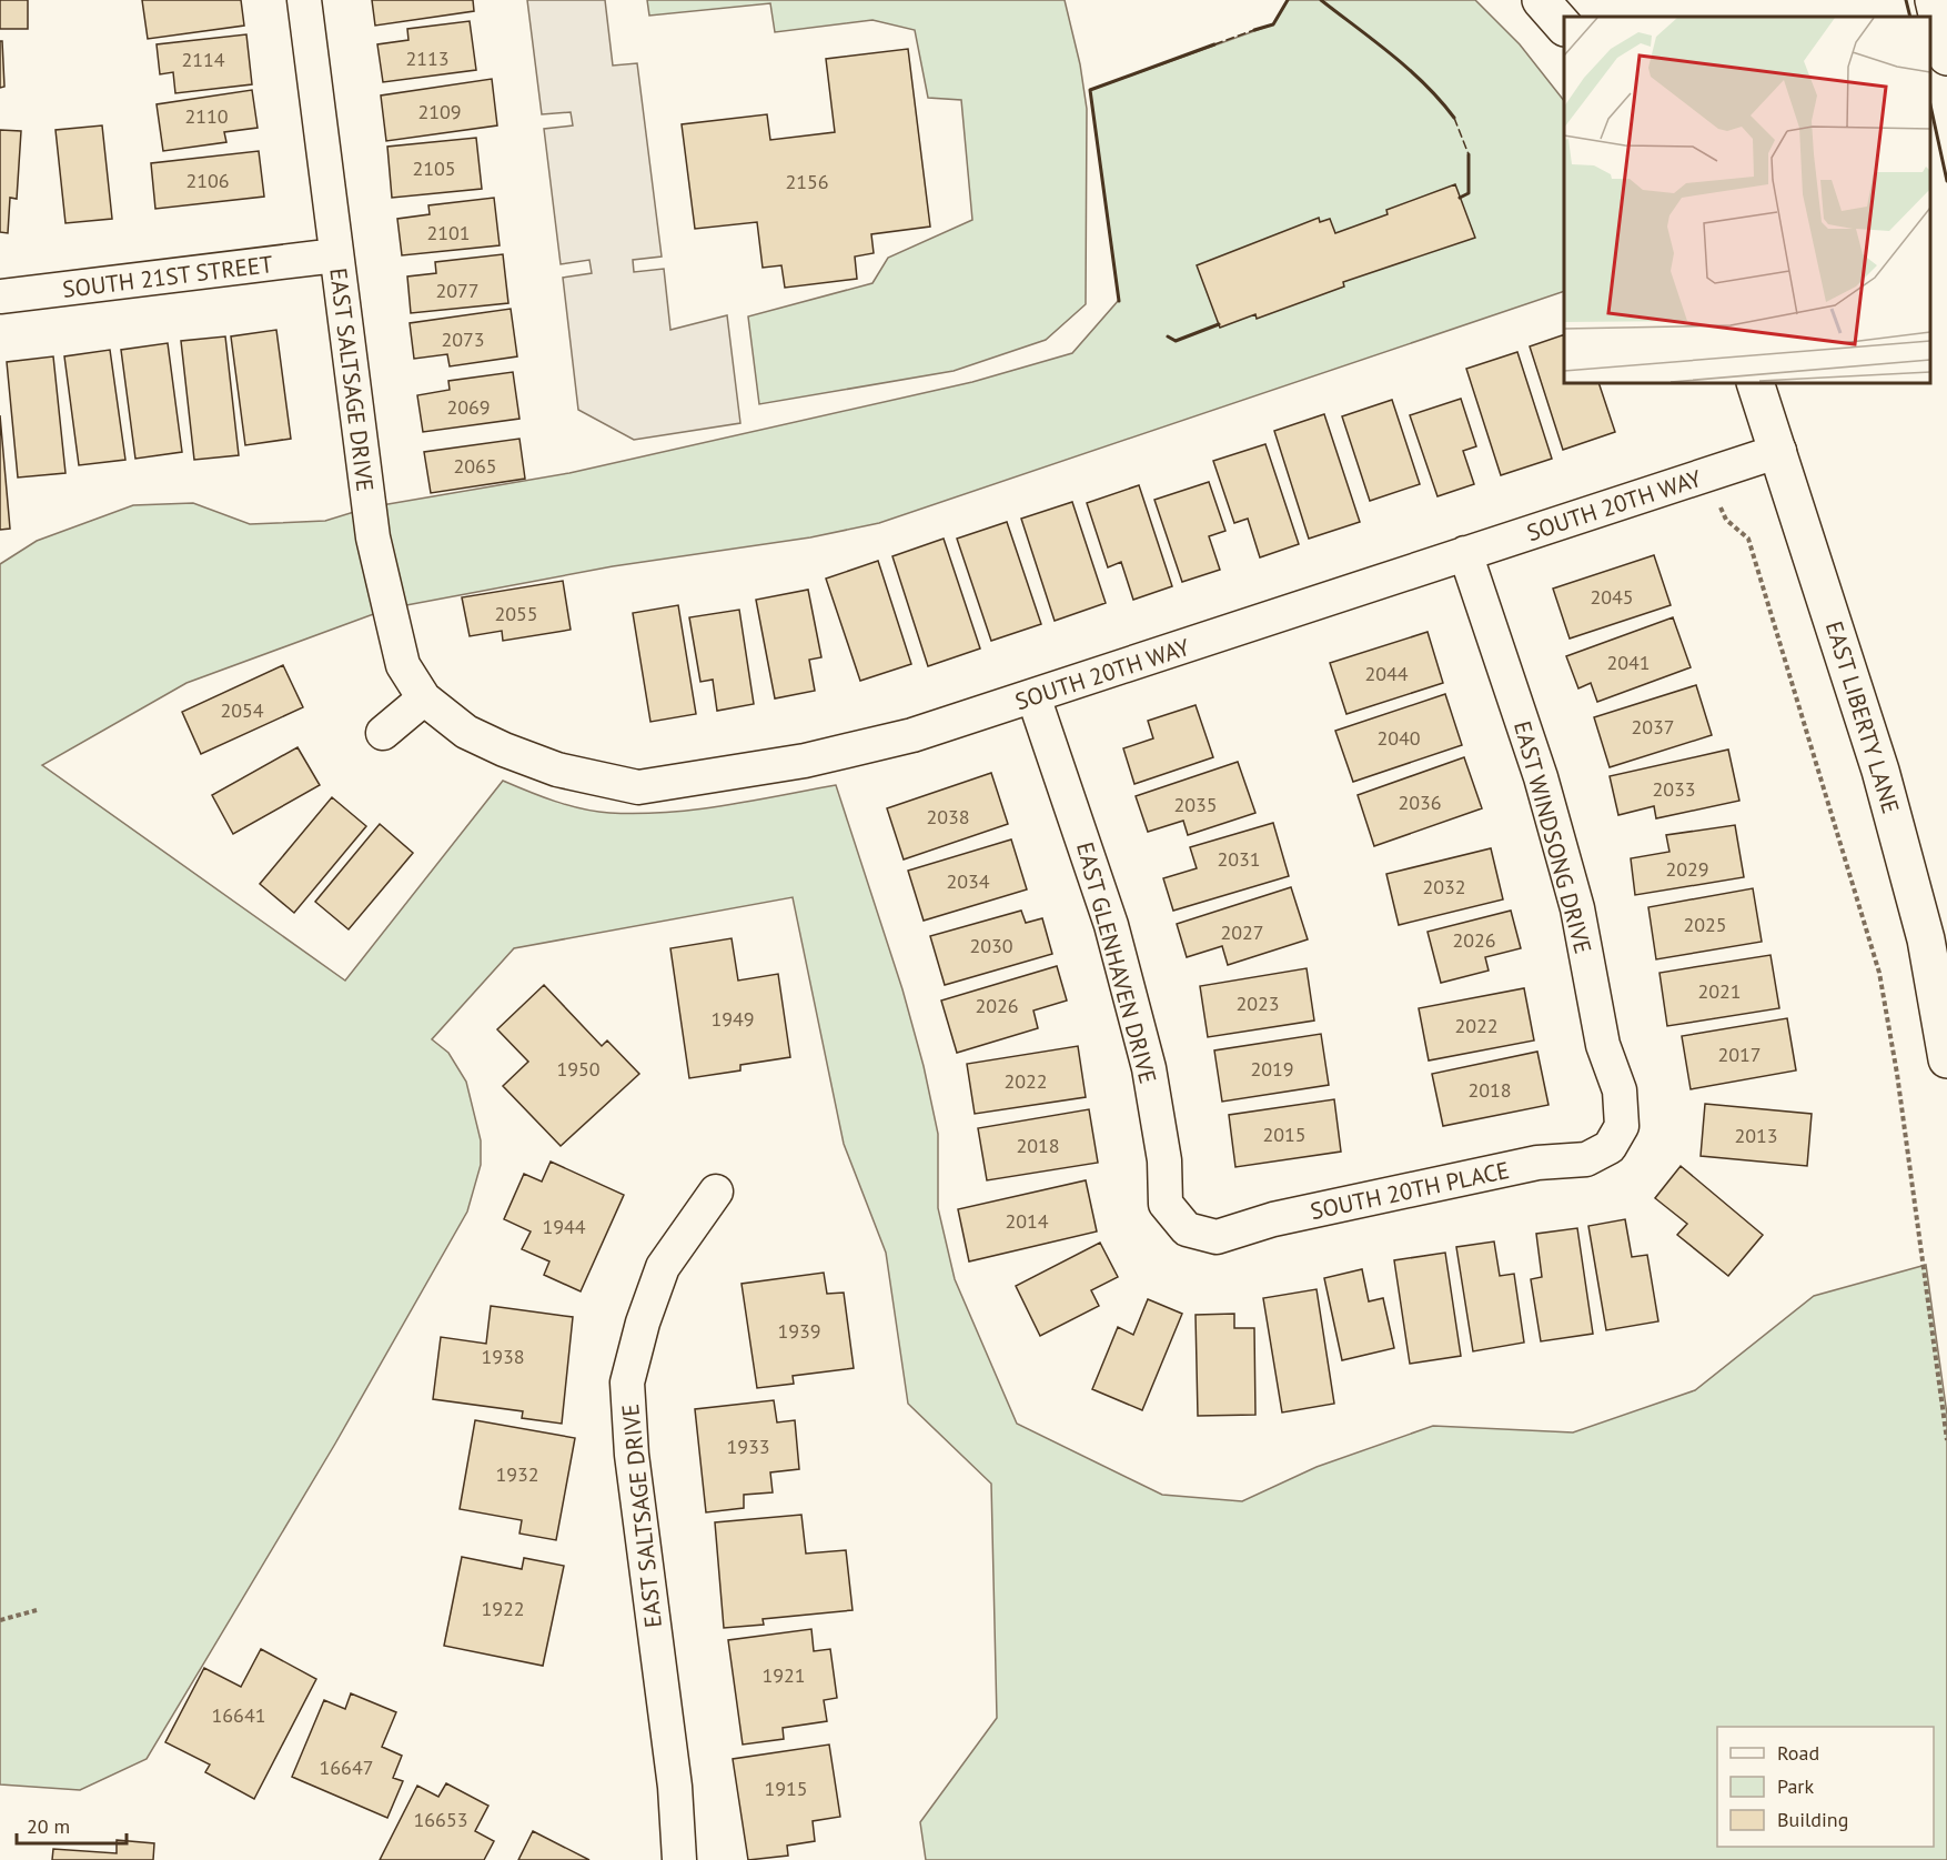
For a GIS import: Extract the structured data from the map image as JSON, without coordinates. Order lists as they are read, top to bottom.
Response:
{
  "streets": {
    "main road": ["EAST LIBERTY LANE"],
    "street": [
      "SOUTH 21ST STREET",
      "EAST SALTSAGE DRIVE",
      "SOUTH 20TH WAY",
      "EAST WINDSONG DRIVE",
      "EAST GLENHAVEN DRIVE",
      "SOUTH 20TH PLACE"
    ]
  },
  "crossings": [
    ["SOUTH 21ST STREET", "EAST SALTSAGE DRIVE"],
    ["EAST SALTSAGE DRIVE", "SOUTH 20TH WAY"],
    ["SOUTH 20TH WAY", "EAST LIBERTY LANE"],
    ["SOUTH 20TH WAY", "EAST WINDSONG DRIVE"],
    ["SOUTH 20TH WAY", "EAST GLENHAVEN DRIVE"],
    ["EAST WINDSONG DRIVE", "SOUTH 20TH PLACE"],
    ["EAST GLENHAVEN DRIVE", "SOUTH 20TH PLACE"]
  ],
  "house_numbers": [
    "2113",
    "2114",
    "2109",
    "2110",
    "2105",
    "2106",
    "2156",
    "2101",
    "2077",
    "2073",
    "2069",
    "2065",
    "2045",
    "2055",
    "2041",
    "2044",
    "2054",
    "2037",
    "2040",
    "2033",
    "2036",
    "2035",
    "2038",
    "2031",
    "2029",
    "2034",
    "2032",
    "2025",
    "2027",
    "2026",
    "2030",
    "2021",
    "2023",
    "2026",
    "1949",
    "2022",
    "2017",
    "1950",
    "2019",
    "2022",
    "2018",
    "2015",
    "2013",
    "2018",
    "2014",
    "1944",
    "1939",
    "1938",
    "1933",
    "1932",
    "1922",
    "1921",
    "16641",
    "16647",
    "1915",
    "16653"
  ],
  "legend": ["Road", "Park", "Building"],
  "scale_bar": "20 m"
}
